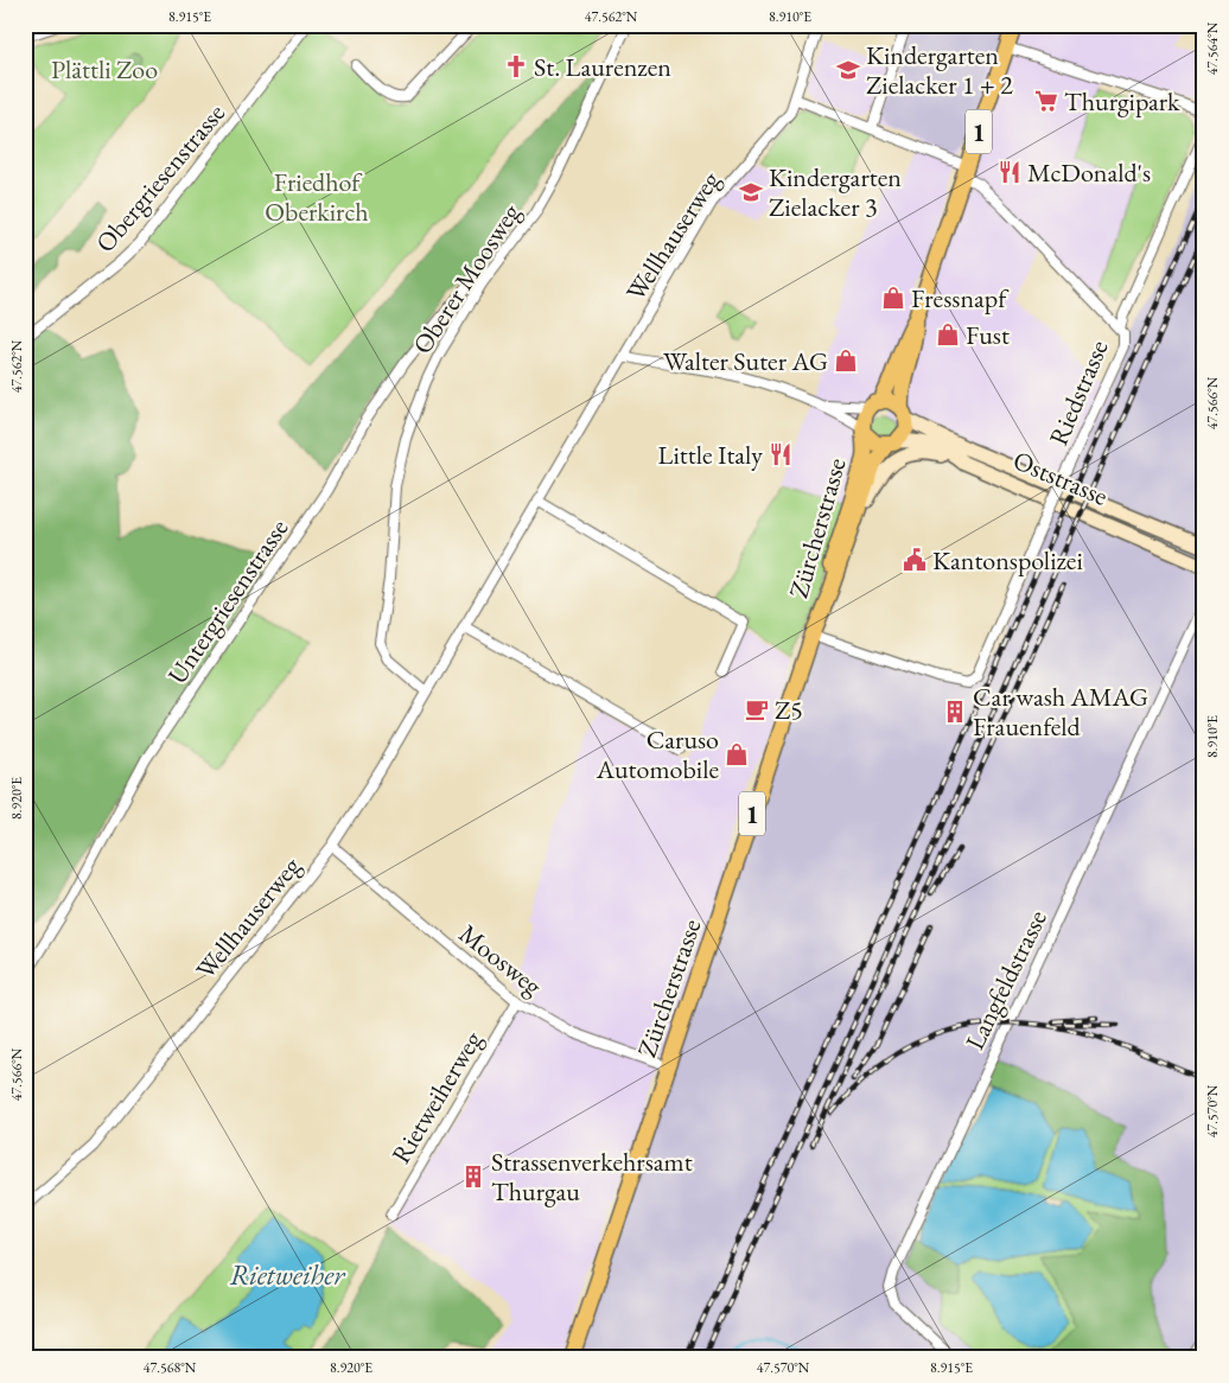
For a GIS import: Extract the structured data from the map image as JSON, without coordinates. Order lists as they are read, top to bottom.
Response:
{
  "streets": {
    "main road": ["1", "Oststrasse", "Zürcherstrasse"],
    "street": [
      "Obergriesenstrasse",
      "Wellhauserweg",
      "Oberer Moosweg",
      "Riedstrasse",
      "Untergriesenstrasse",
      "Moosweg",
      "Langfeldstrasse",
      "Rietweiherweg"
    ]
  },
  "crossings": [
    ["1", "Riedstrasse"],
    ["1", "Oststrasse"],
    ["1", "Zürcherstrasse"],
    ["Wellhauserweg", "Oberer Moosweg"],
    ["Wellhauserweg", "Moosweg"],
    ["Oberer Moosweg", "Untergriesenstrasse"],
    ["Riedstrasse", "Zürcherstrasse"],
    ["Oststrasse", "Zürcherstrasse"],
    ["Zürcherstrasse", "Moosweg"],
    ["Moosweg", "Rietweiherweg"]
  ],
  "water": ["Rietweiher"],
  "parks": ["Plättli Zoo", "Friedhof Oberkirch"],
  "places": {
    "church": ["St. Laurenzen"],
    "school or university": ["Kindergarten Zielacker 1 + 2", "Kindergarten Zielacker 3"],
    "supermarket": ["Thurgipark"],
    "restaurant": ["McDonald's", "Little Italy"],
    "shop": [
      "Fressnapf",
      "Fust",
      "Walter Suter AG",
      "Caruso Automobile"
    ],
    "public building": ["Kantonspolizei"],
    "cafe": ["Z5"],
    "building": ["Car wash AMAG Frauenfeld", "Strassenverkehrsamt Thurgau"]
  },
  "coordinates": [
    "8.915°E",
    "47.562°N",
    "8.910°E",
    "47.564°N",
    "47.566°N",
    "8.920°E",
    "47.570°N",
    "47.568°N"
  ]
}
